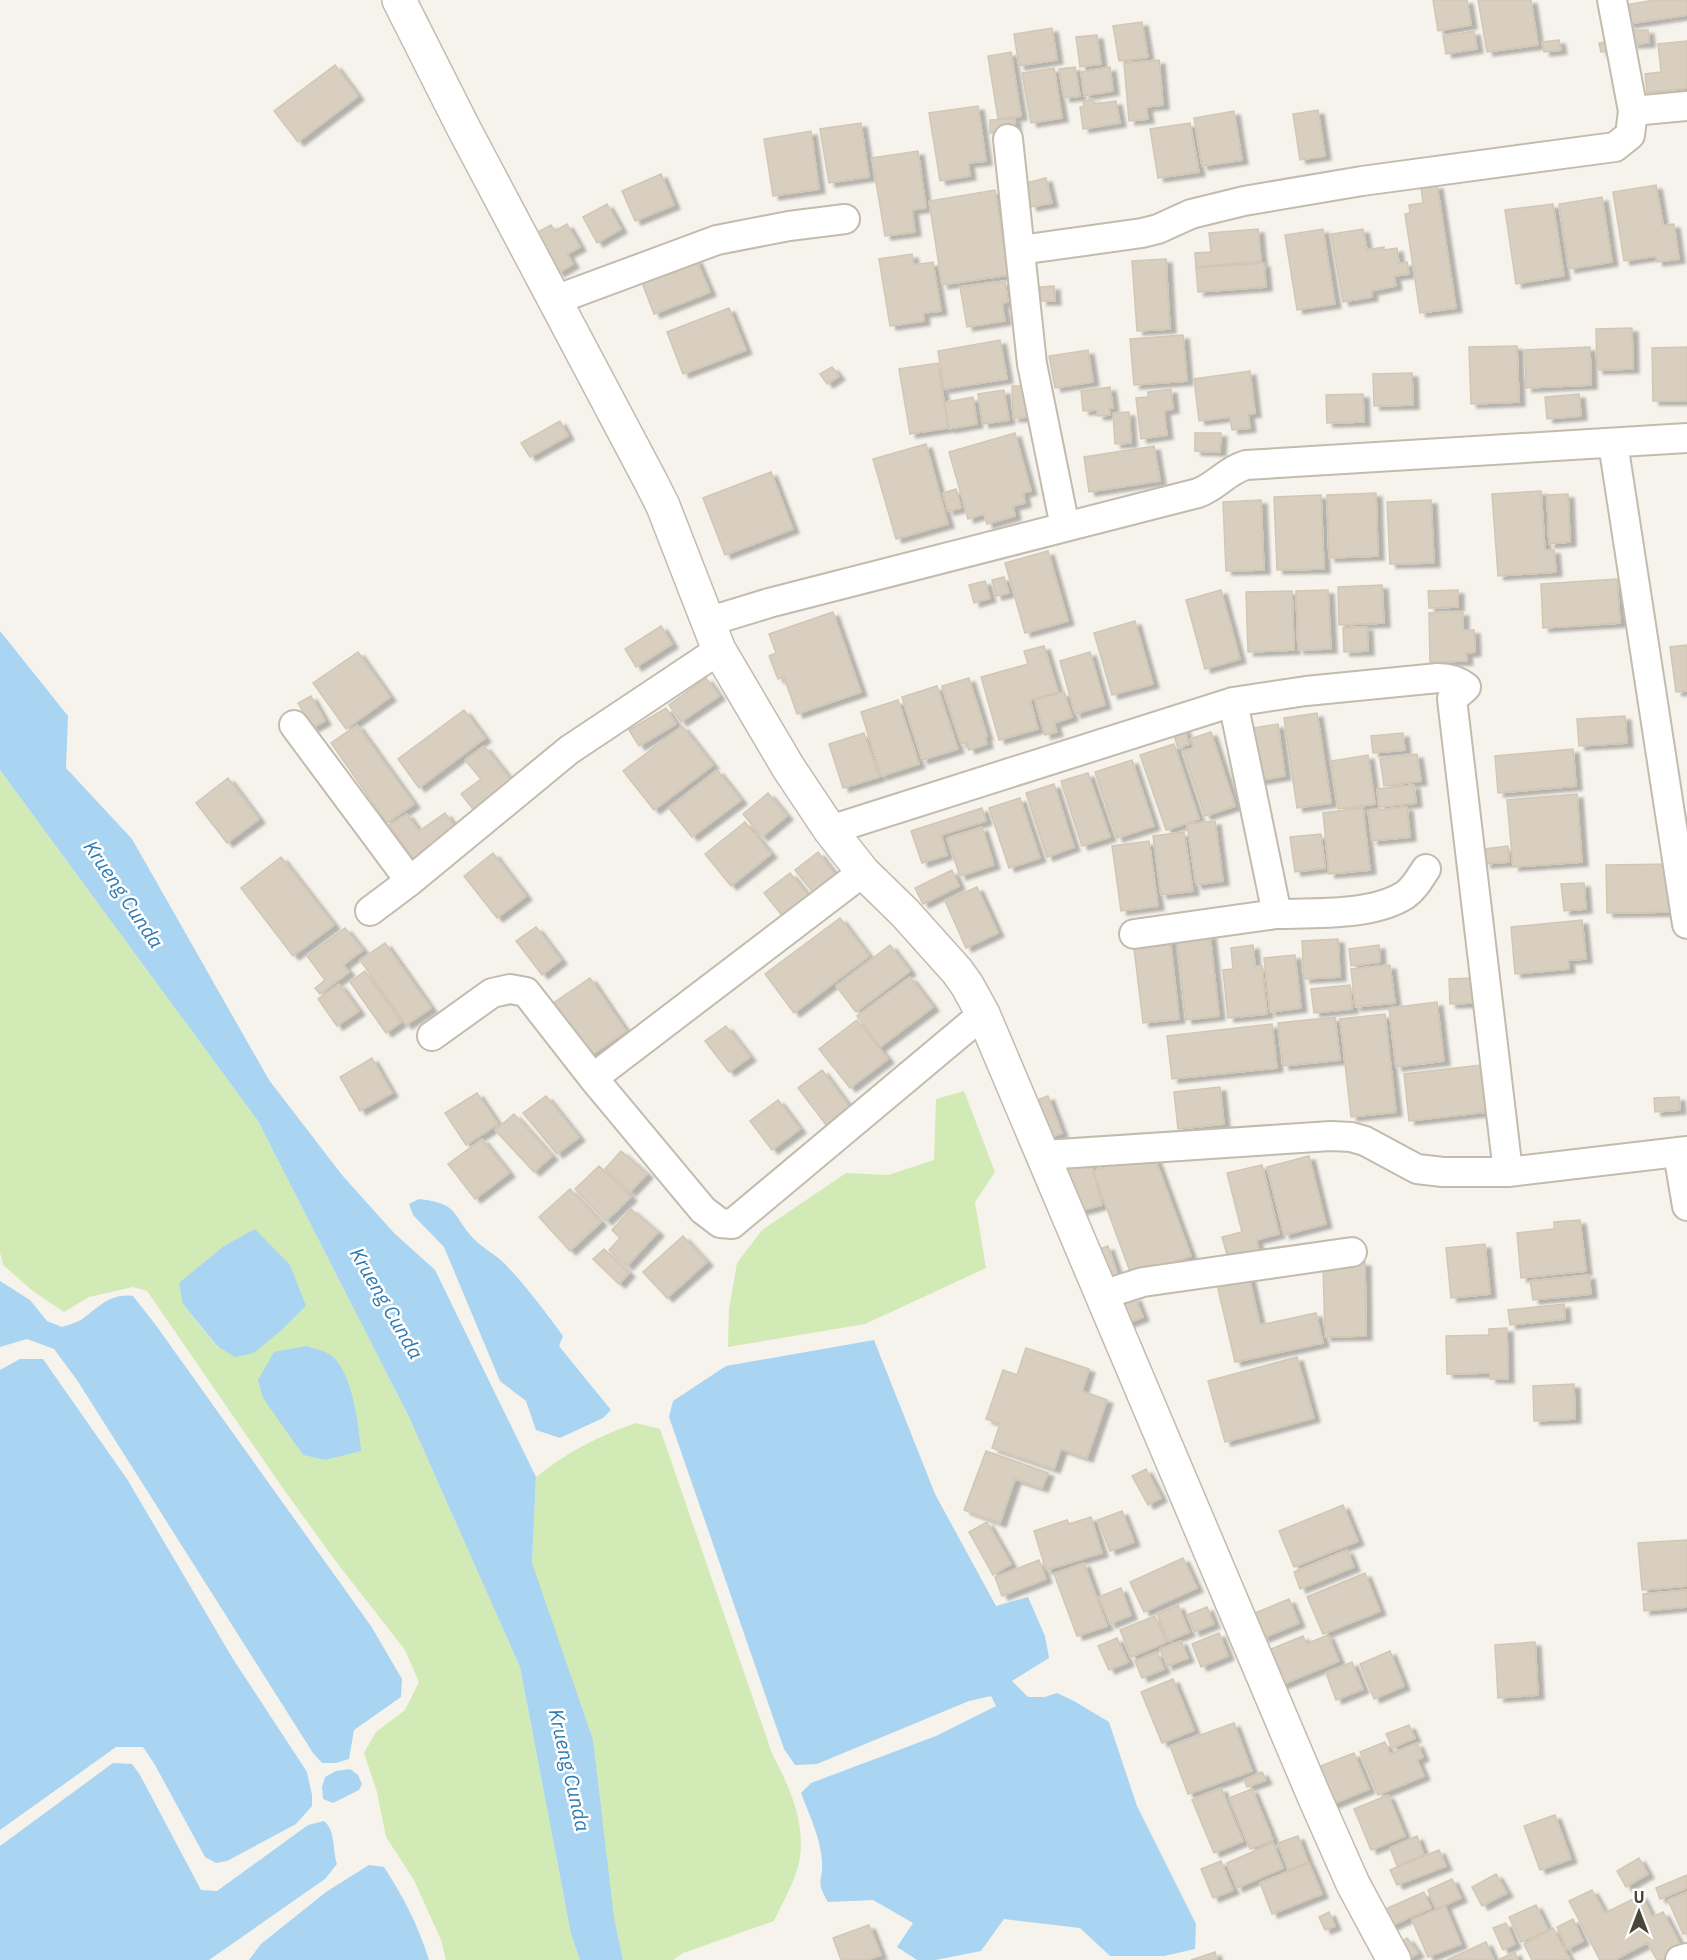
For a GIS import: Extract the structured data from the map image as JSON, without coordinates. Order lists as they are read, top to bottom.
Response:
{
  "water": ["Krueng Cunda"],
  "north": "top"
}
